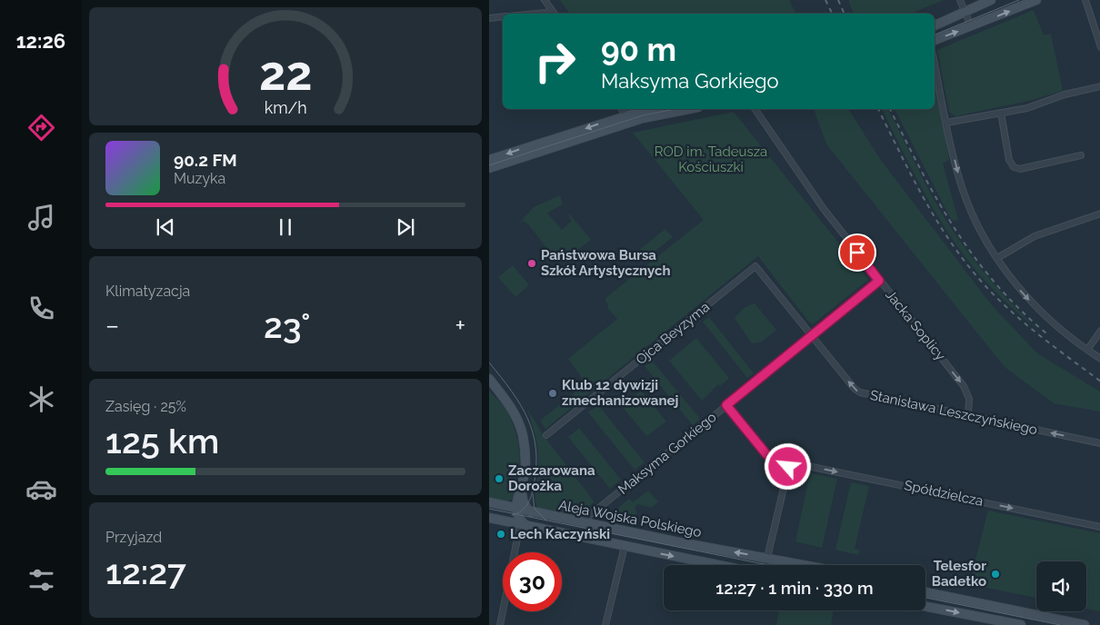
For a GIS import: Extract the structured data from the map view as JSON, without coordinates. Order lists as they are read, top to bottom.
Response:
{
  "streets": {
    "main road": ["Aleja Wojska Polskiego"],
    "street": [
      "Jacka Soplicy",
      "Ojca Beyzyma",
      "Stanisława Leszczyńskiego",
      "Maksyma Gorkiego",
      "Spółdzielcza"
    ]
  },
  "crossings": [
    ["Jacka Soplicy", "Stanisława Leszczyńskiego"],
    ["Jacka Soplicy", "Maksyma Gorkiego"],
    ["Ojca Beyzyma", "Stanisława Leszczyńskiego"],
    ["Stanisława Leszczyńskiego", "Maksyma Gorkiego"],
    ["Maksyma Gorkiego", "Aleja Wojska Polskiego"]
  ],
  "one_way": ["Jacka Soplicy", "Stanisława Leszczyńskiego", "Spółdzielcza"],
  "parks": ["ROD im. Tadeusza Kościuszki"],
  "places": [
    "Państwowa Bursa Szkół Artystycznych",
    "Klub 12 dywizji zmechanizowanej",
    "Zaczarowana Dorożka",
    "Lech Kaczyński",
    "Telesfor Badetko"
  ],
  "page": {
    "tabs": "12:26",
    "turn": ["90 m", "Maksyma Gorkiego"],
    "song": ["90.2 FM", "Muzyka"],
    "tile": [
      "Klimatyzacja",
      ["Zasięg · 25%", "125 km"],
      ["Przyjazd", "12:27"]
    ],
    "heat": ["−", "23°", "+"],
    "limit": "30",
    "trip": "12:27 · 1 min · 330 m",
    "gauge": ["22", "km/h"]
  }
}
